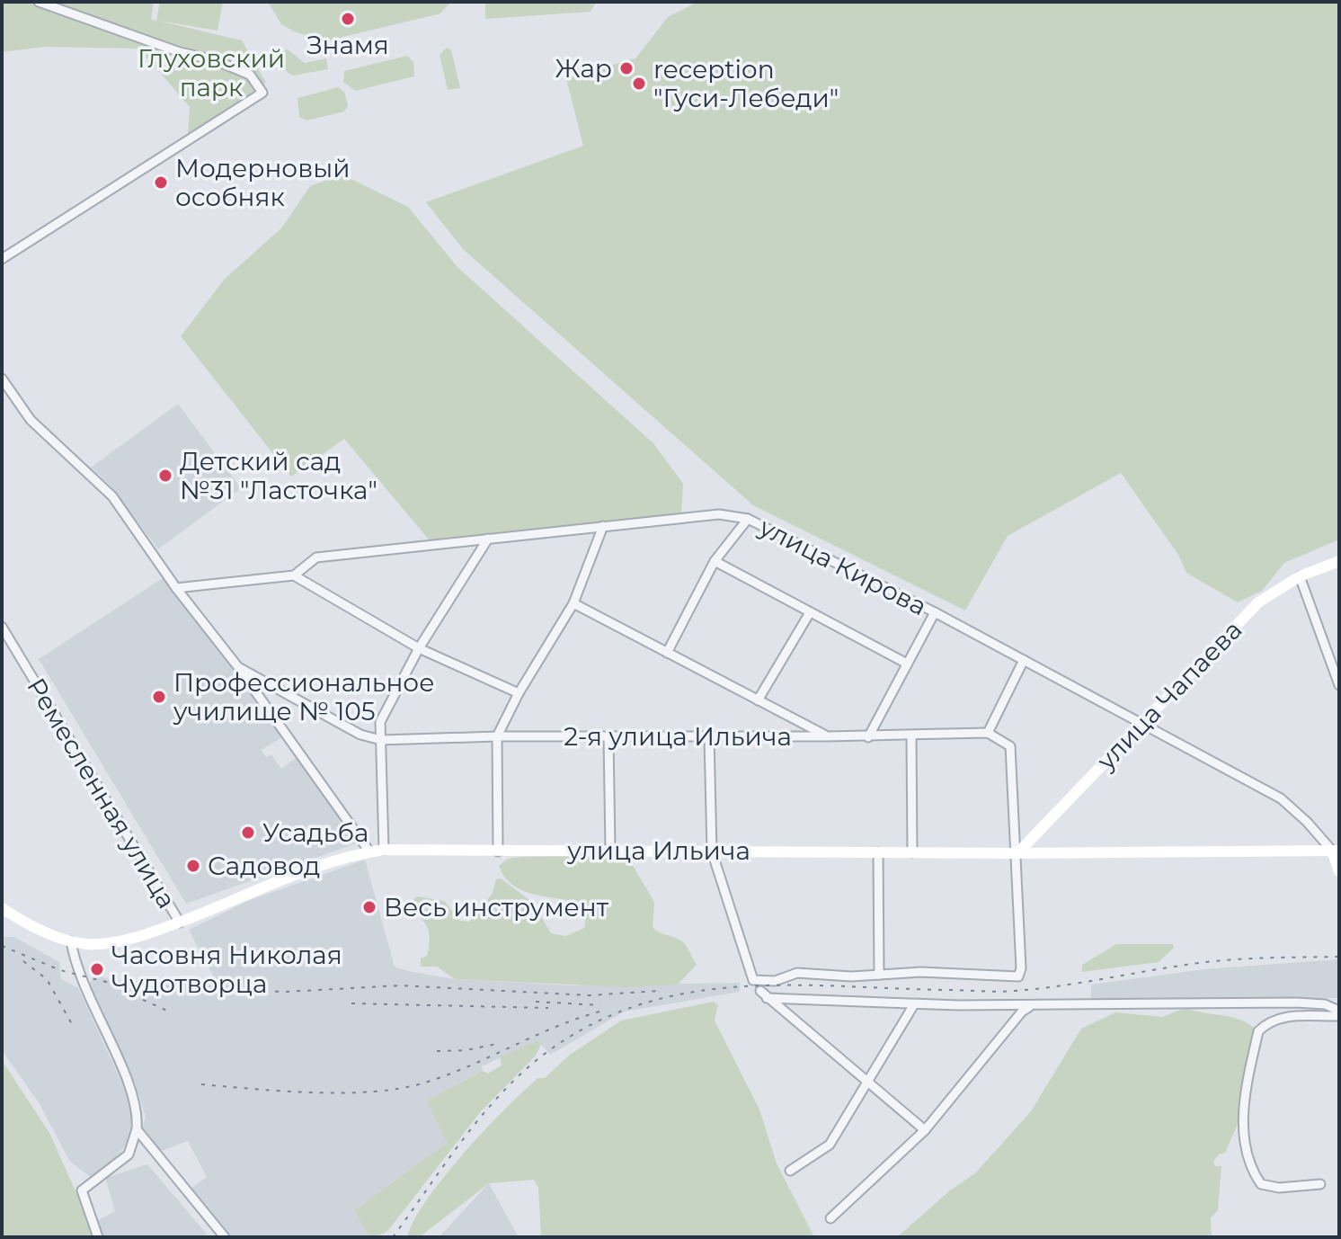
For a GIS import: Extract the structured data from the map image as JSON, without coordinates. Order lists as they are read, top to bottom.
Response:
{
  "streets": {
    "main road": ["улица Чапаева", "улица Ильича"],
    "street": ["улица Кирова", "2-я улица Ильича", "Ремесленная улица"]
  },
  "crossings": [
    ["улица Кирова", "улица Чапаева"],
    ["улица Кирова", "улица Ильича"],
    ["улица Чапаева", "улица Ильича"],
    ["Ремесленная улица", "улица Ильича"]
  ],
  "parks": ["Глуховский парк"],
  "places": [
    "Знамя",
    "Жар",
    "reception \"Гуси-Лебеди\"",
    "Модерновый особняк",
    "Детский сад №31 \"Ласточка\"",
    "Профессиональное училище № 105",
    "Усадьба",
    "Садовод",
    "Весь инструмент",
    "Часовня Николая Чудотворца"
  ]
}
